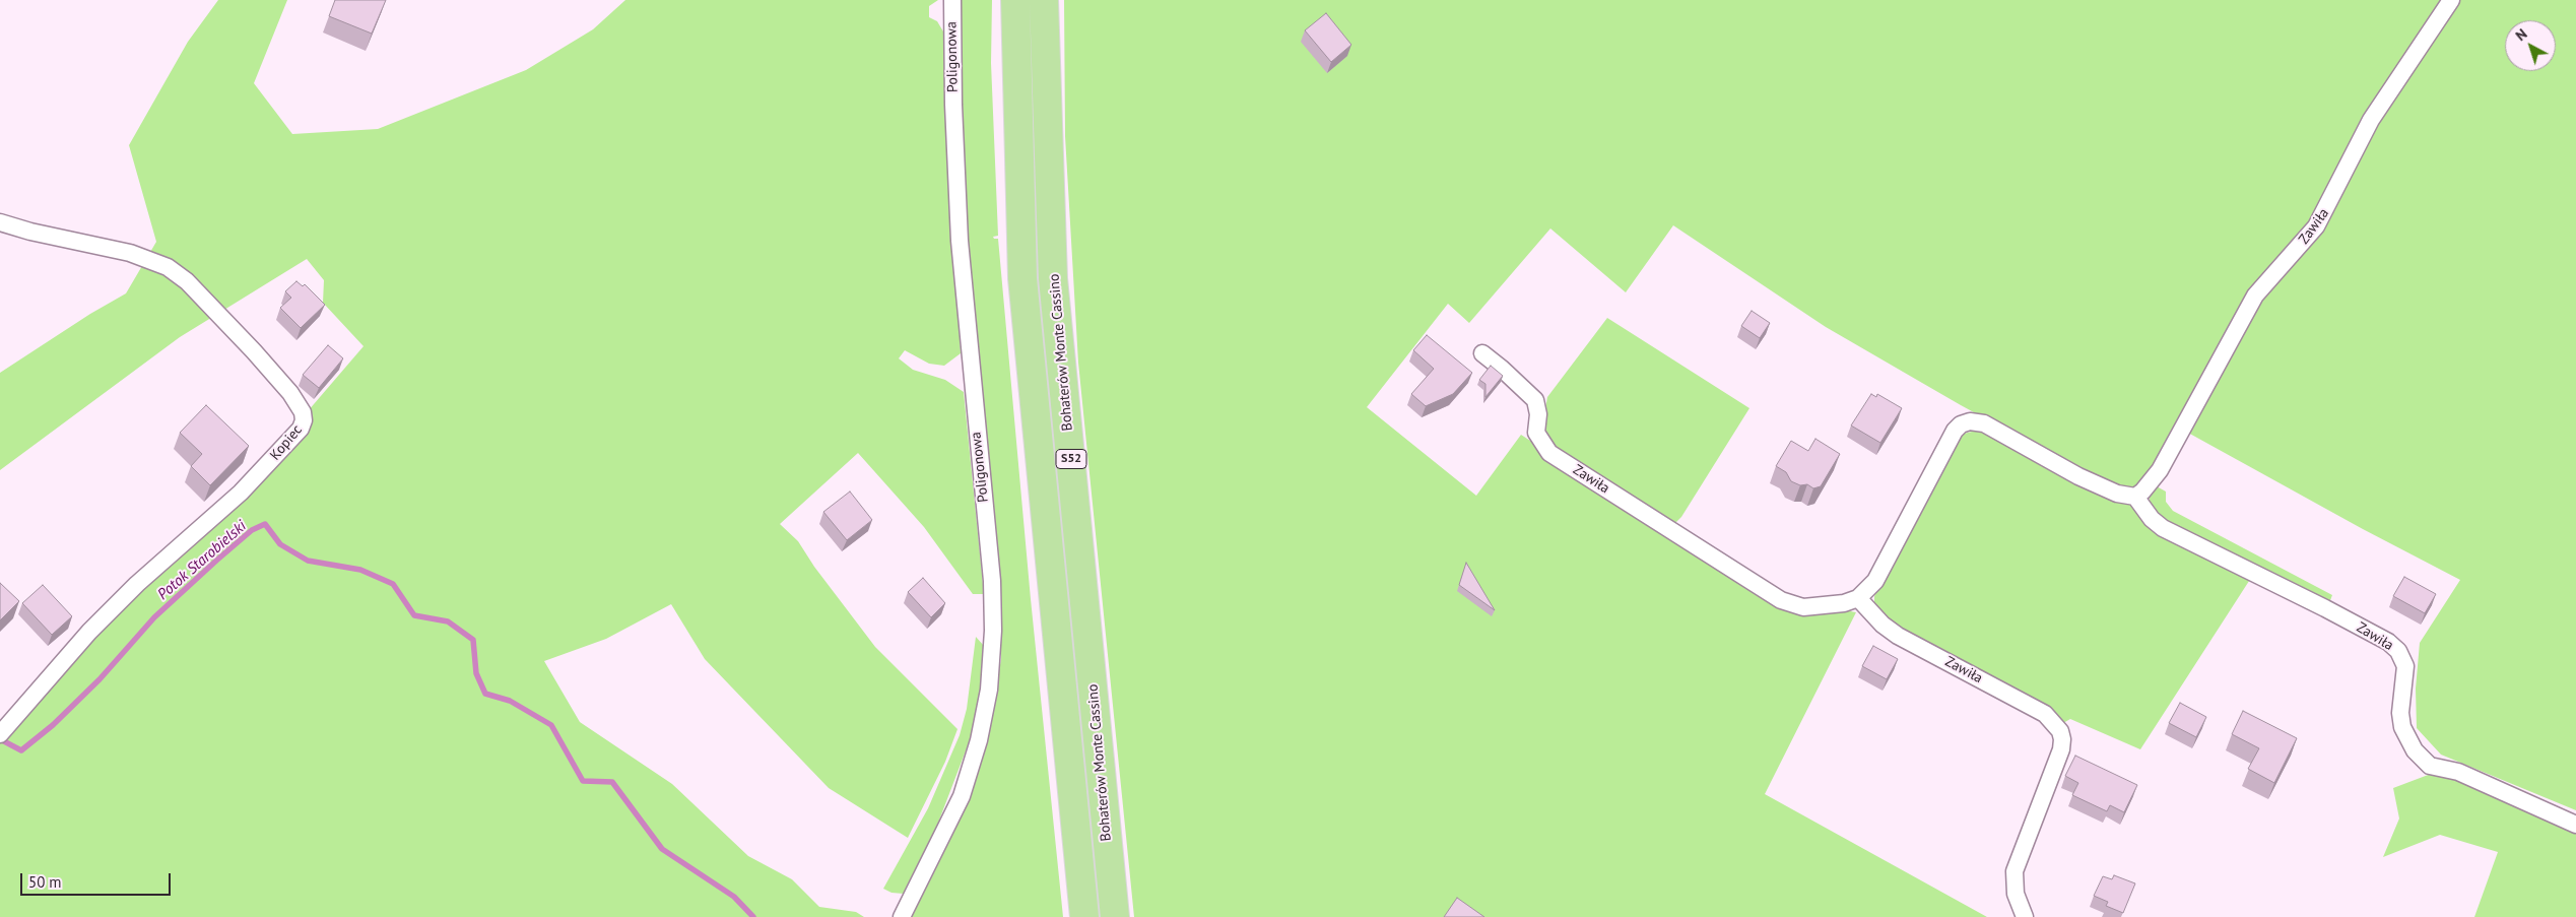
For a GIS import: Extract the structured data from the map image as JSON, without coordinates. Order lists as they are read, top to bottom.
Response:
{
  "streets": {
    "highway": ["Bohaterów Monte Cassino", "S52"],
    "street": ["Poligonowa", "Zawiła", "Kopiec"]
  },
  "water": ["Potok Starobielski"],
  "scale_bar": "50 m",
  "north": "top left"
}
